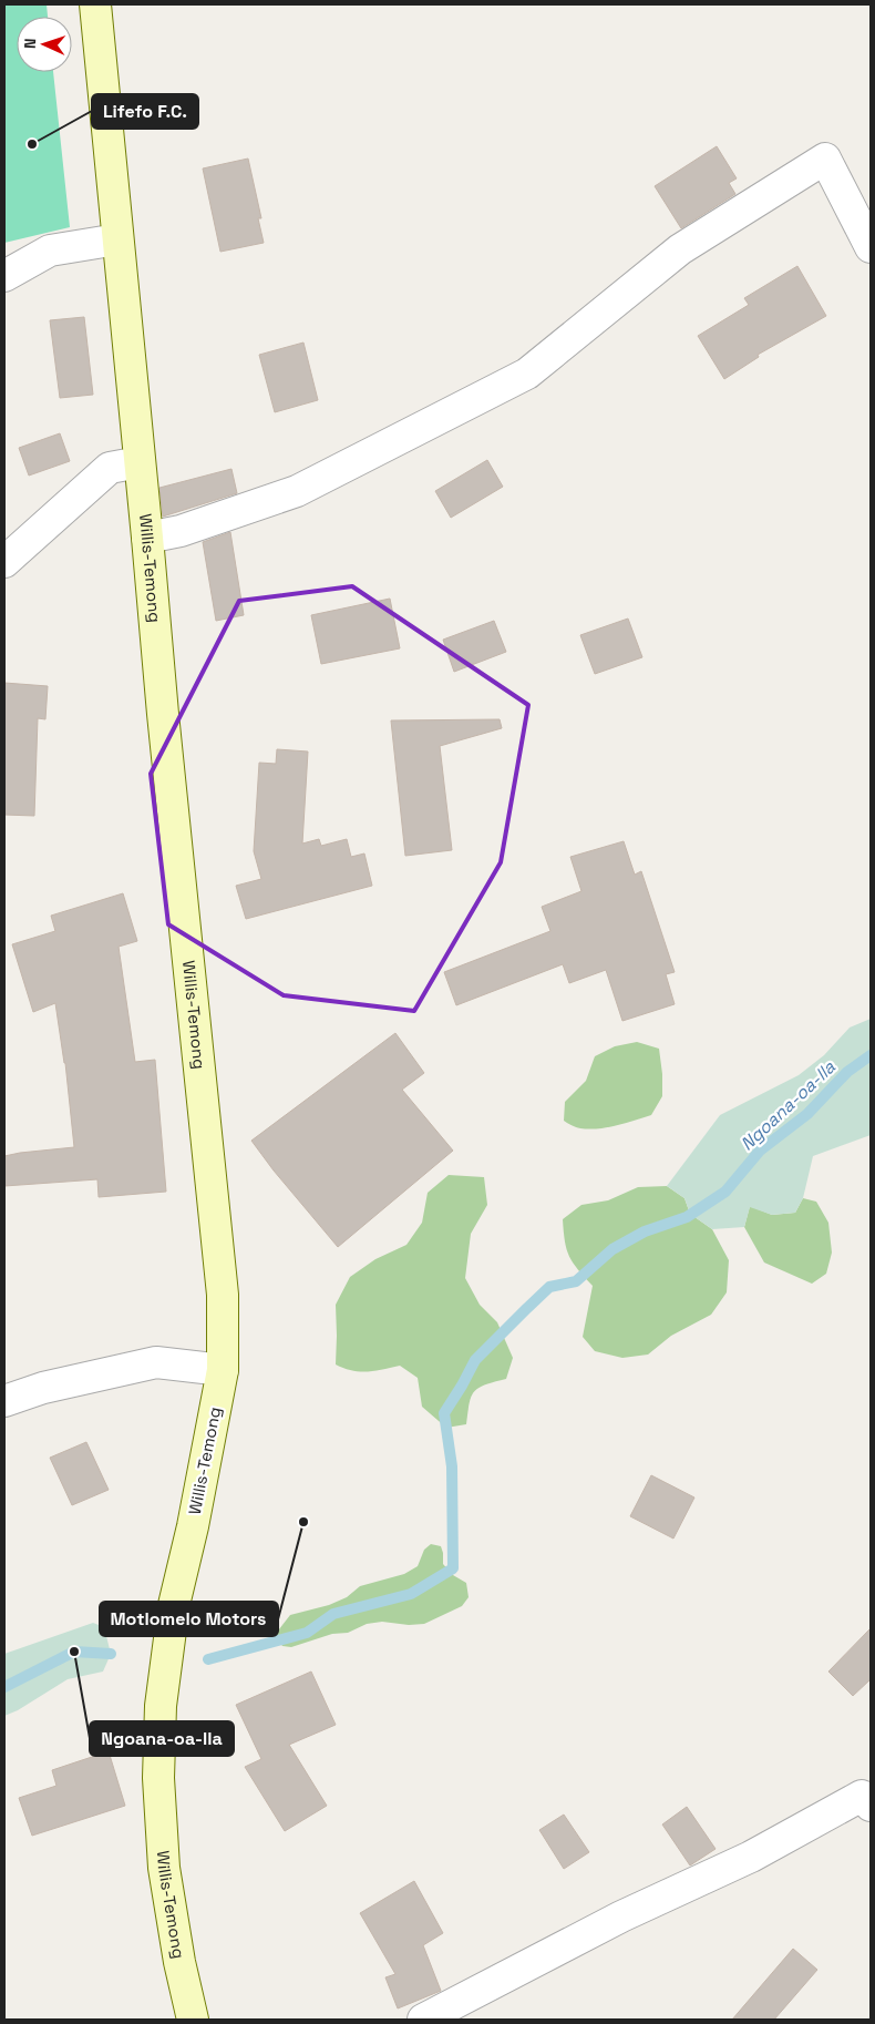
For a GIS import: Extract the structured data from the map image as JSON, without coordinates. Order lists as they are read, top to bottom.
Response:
{
  "streets": {
    "main road": ["Willis-Temong"]
  },
  "water": ["Ngoana-oa-lla"],
  "places": ["Lifefo F.C.", "Motlomelo Motors", "Ngoana-oa-lla"],
  "north": "left"
}
